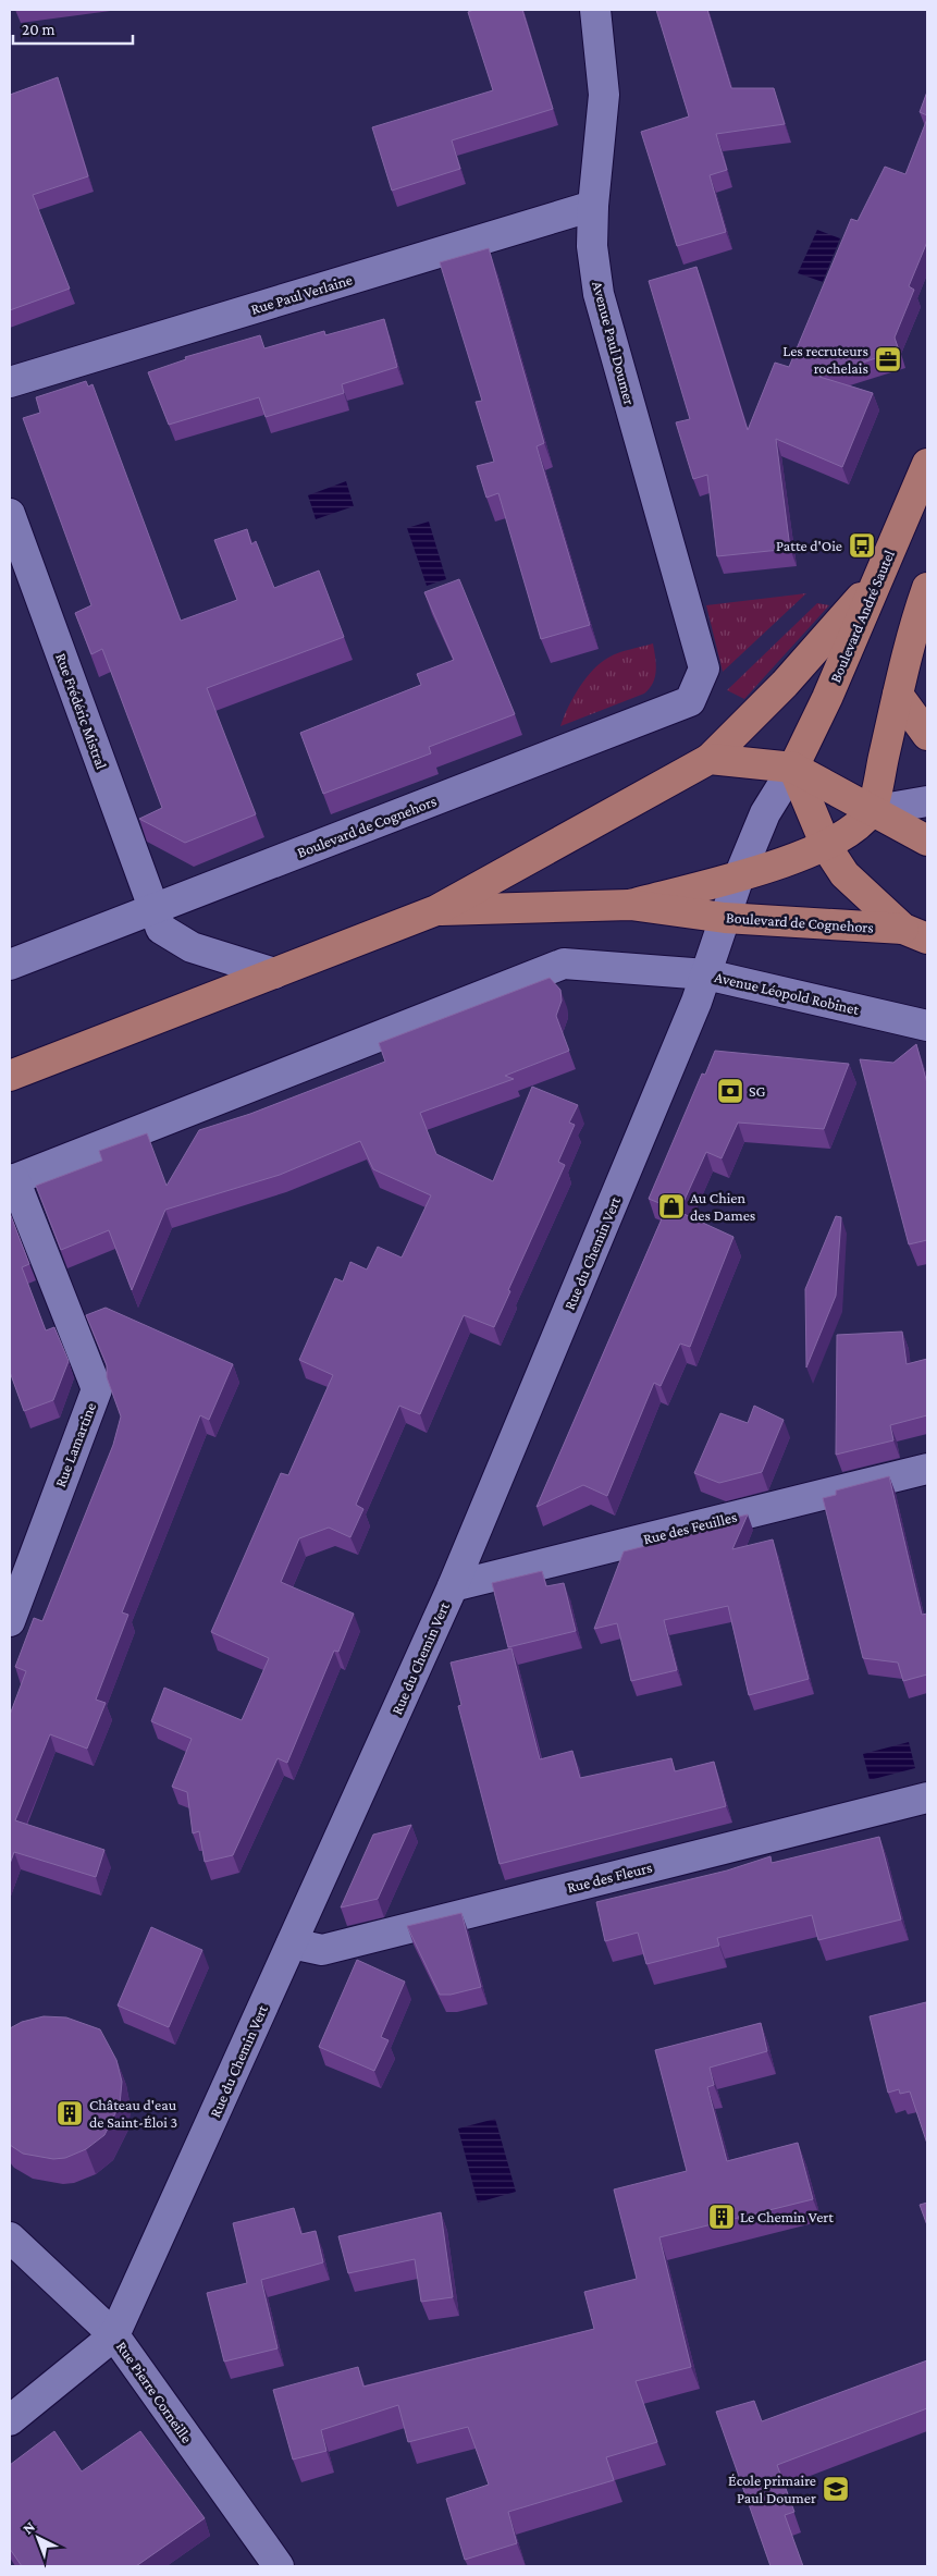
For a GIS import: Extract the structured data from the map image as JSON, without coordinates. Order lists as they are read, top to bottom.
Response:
{
  "streets": {
    "main road": ["Boulevard André Sautel", "Boulevard de Cognehors"],
    "street": [
      "Rue Paul Verlaine",
      "Avenue Paul Doumer",
      "Rue Frédéric Mistral",
      "Avenue Léopold Robinet",
      "Rue du Chemin Vert",
      "Rue Lamartine",
      "Rue des Feuilles",
      "Rue des Fleurs",
      "Rue Pierre Corneille"
    ]
  },
  "crossings": [
    ["Rue Paul Verlaine", "Avenue Paul Doumer"],
    ["Avenue Paul Doumer", "Boulevard de Cognehors"],
    ["Boulevard André Sautel", "Boulevard de Cognehors"],
    ["Boulevard André Sautel", "Avenue Léopold Robinet"],
    ["Rue Frédéric Mistral", "Boulevard de Cognehors"],
    ["Boulevard de Cognehors", "Avenue Léopold Robinet"],
    ["Avenue Léopold Robinet", "Rue du Chemin Vert"],
    ["Rue du Chemin Vert", "Rue des Feuilles"],
    ["Rue du Chemin Vert", "Rue des Fleurs"],
    ["Rue du Chemin Vert", "Rue Pierre Corneille"]
  ],
  "places": {
    "office": ["Les recruteurs rochelais"],
    "bus stop": ["Patte d'Oie"],
    "bank": ["SG"],
    "shop": ["Au Chien des Dames"],
    "building": ["Château d'eau de Saint-Éloi 3", "Le Chemin Vert"],
    "school or university": ["École primaire Paul Doumer"]
  },
  "scale_bar": "20 m",
  "north": "top left"
}
